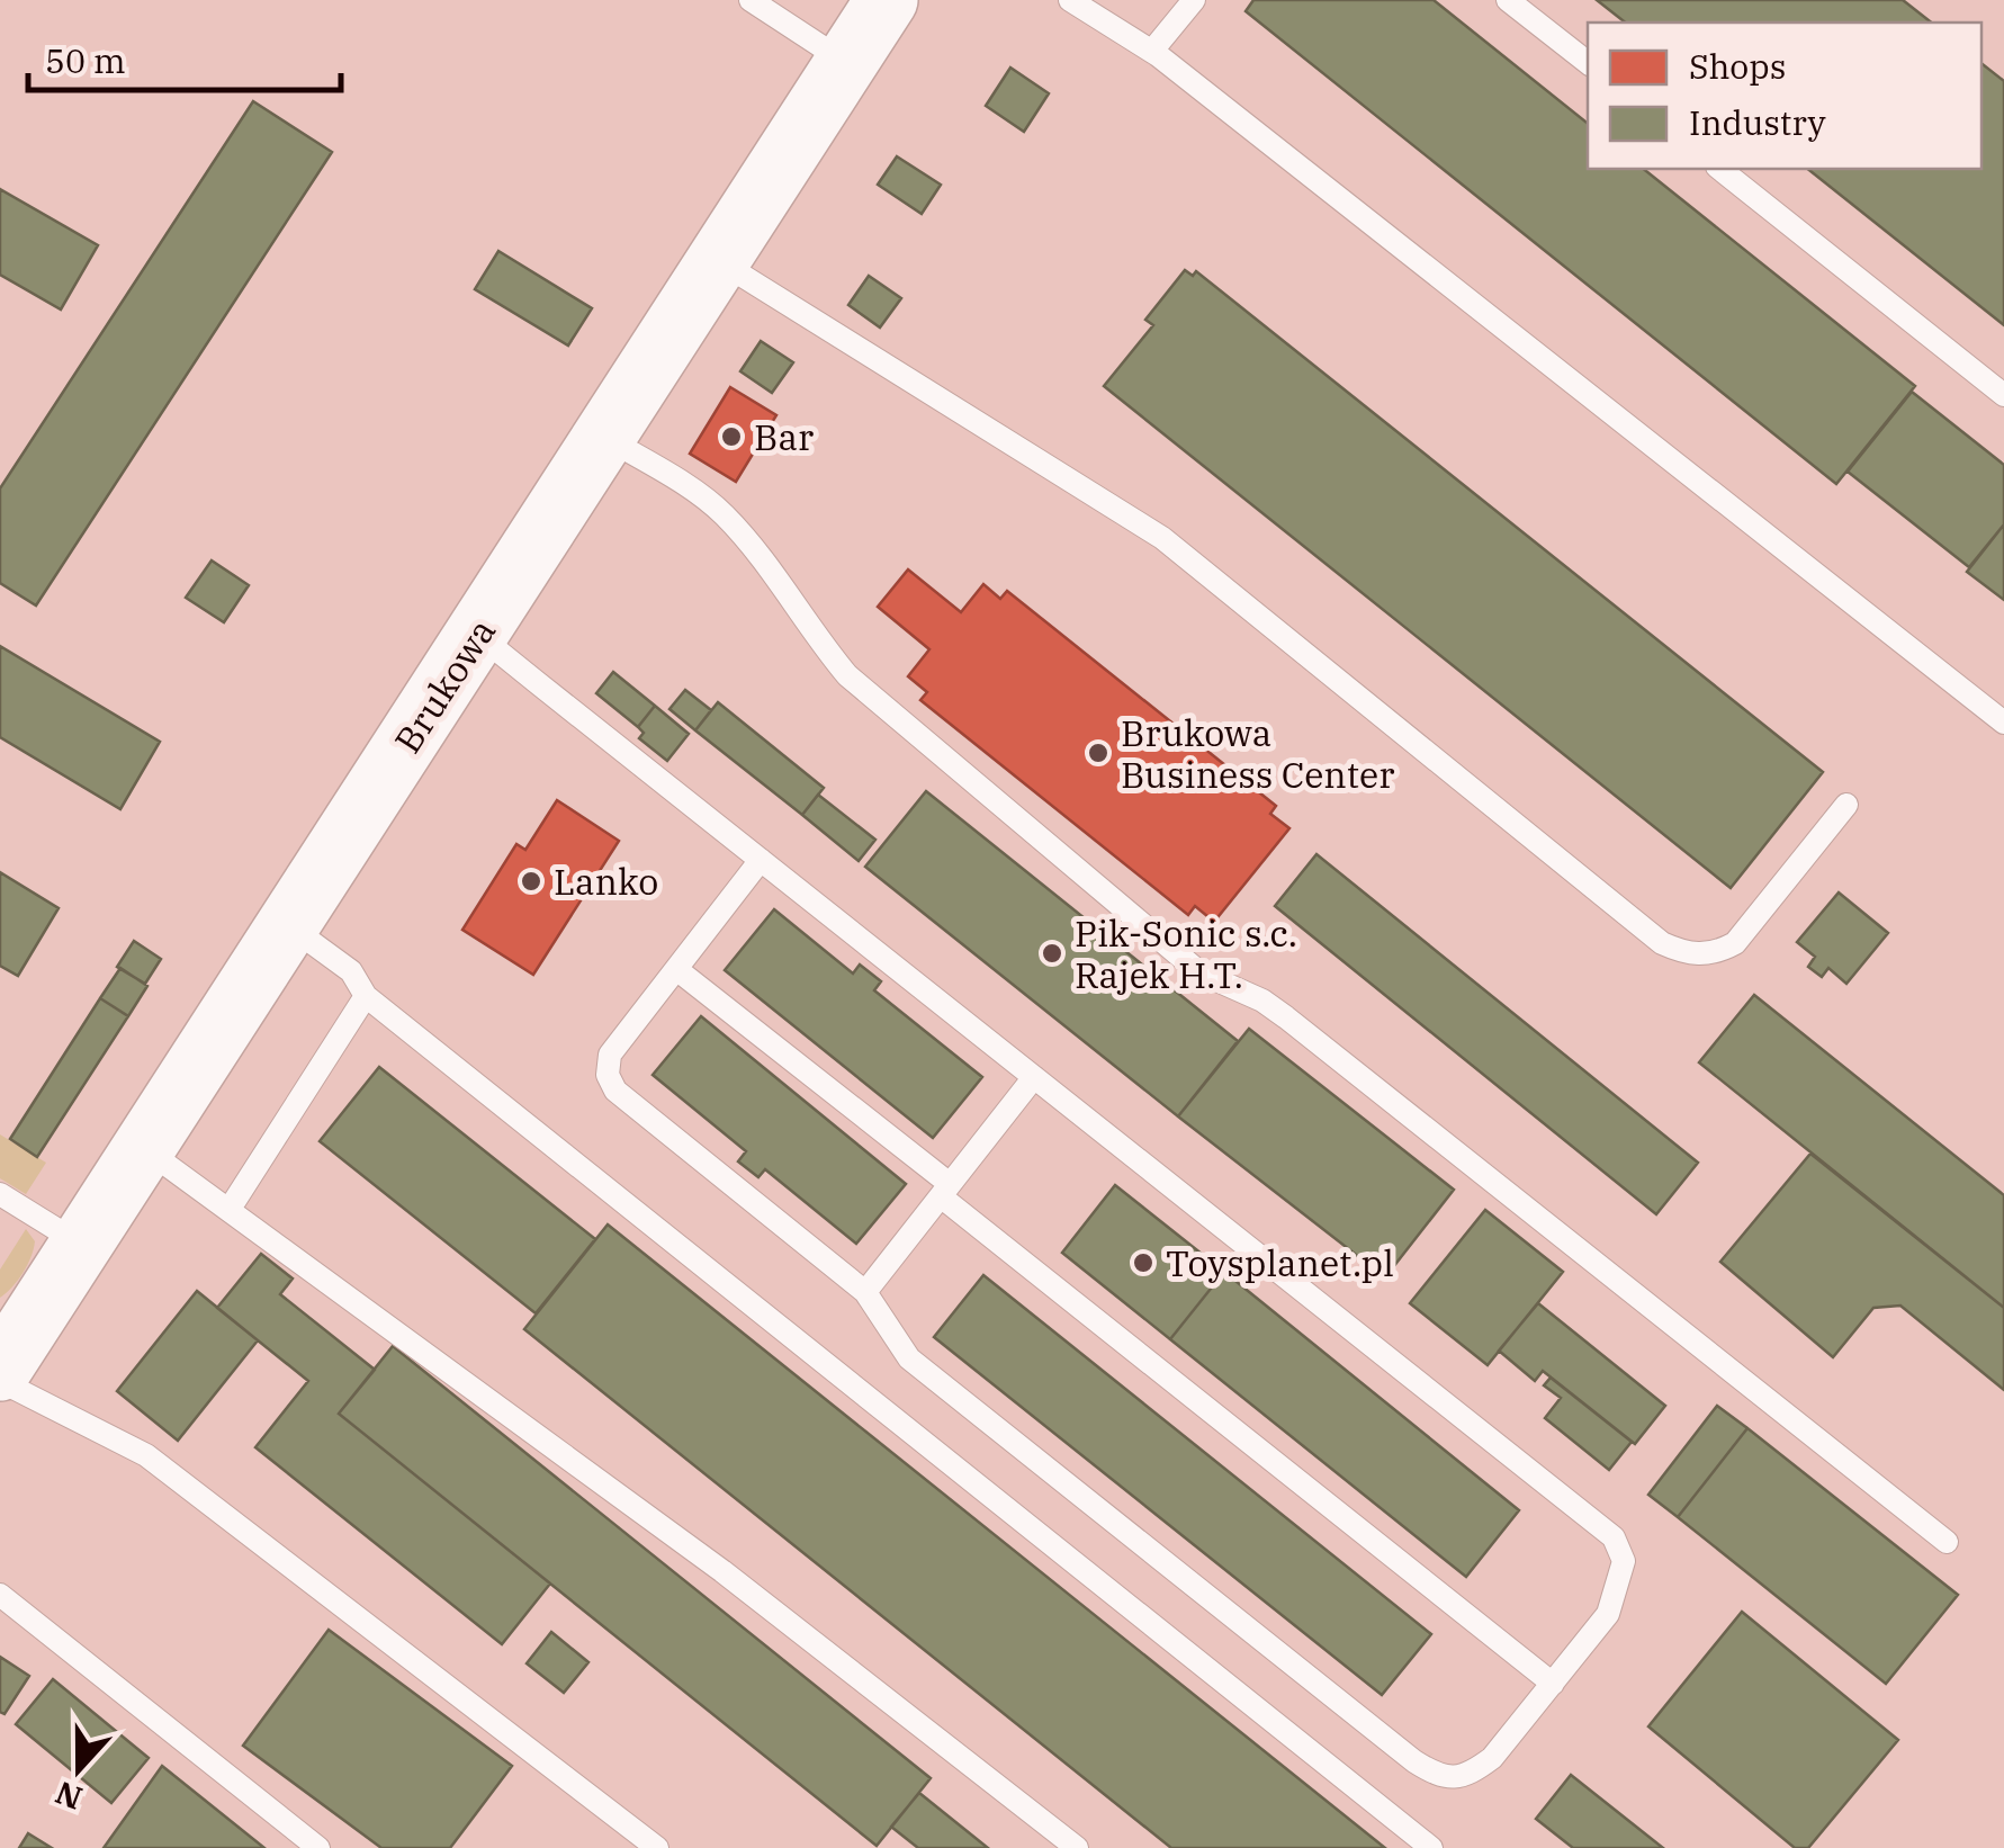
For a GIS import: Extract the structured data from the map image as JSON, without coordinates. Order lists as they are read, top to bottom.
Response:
{
  "streets": {
    "street": ["Brukowa"]
  },
  "places": [
    "Bar",
    "Brukowa Business Center",
    "Lanko",
    "Pik-Sonic s.c. Rajek H.T.",
    "Toysplanet.pl"
  ],
  "legend": ["Shops", "Industry"],
  "scale_bar": "50 m",
  "north": "bottom"
}
